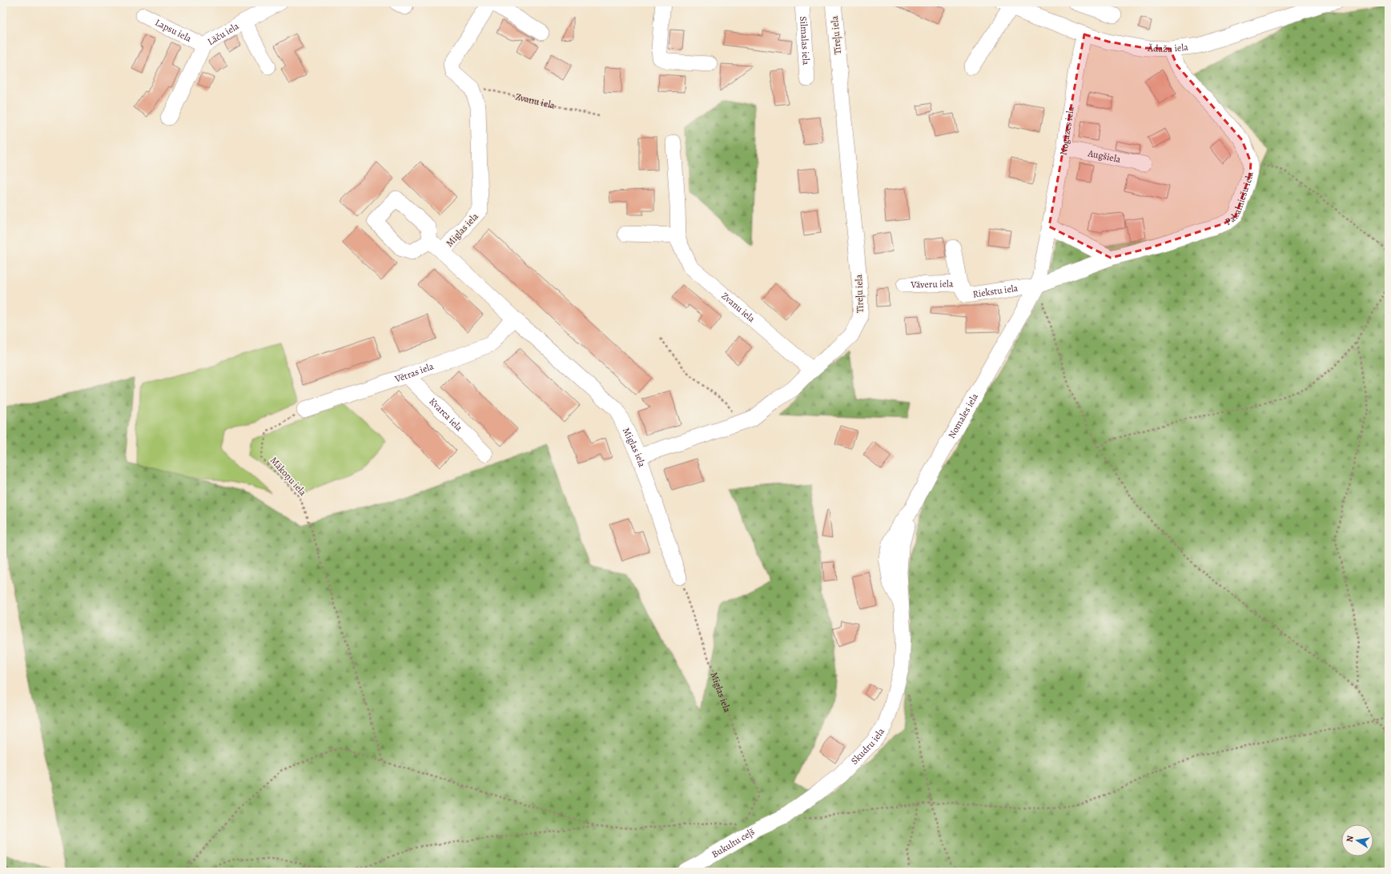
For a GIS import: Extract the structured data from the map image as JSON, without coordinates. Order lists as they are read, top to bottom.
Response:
{
  "streets": {
    "street": [
      "Lapsu iela",
      "Lāču iela",
      "Tīreļu iela",
      "Silmalas iela",
      "Ādažu iela",
      "Zvanu iela",
      "Nogāzes iela",
      "Augšiela",
      "Pakalniešu iela",
      "Miglas iela",
      "Vāveru iela",
      "Riekstu iela",
      "Vētras iela",
      "Kvarca iela",
      "Nomales iela",
      "Skudru iela",
      "Bukultu ceļš"
    ],
    "path": ["Mākoņu iela"]
  },
  "crossings": [
    ["Lapsu iela", "Lāču iela"],
    ["Tīreļu iela", "Zvanu iela"],
    ["Tīreļu iela", "Miglas iela"],
    ["Ādažu iela", "Nogāzes iela"],
    ["Ādažu iela", "Pakalniešu iela"],
    ["Zvanu iela", "Miglas iela"],
    ["Nogāzes iela", "Augšiela"],
    ["Nogāzes iela", "Nomales iela"],
    ["Pakalniešu iela", "Riekstu iela"],
    ["Pakalniešu iela", "Nomales iela"],
    ["Miglas iela", "Vētras iela"],
    ["Vāveru iela", "Riekstu iela"],
    ["Riekstu iela", "Nomales iela"],
    ["Vētras iela", "Kvarca iela"],
    ["Vētras iela", "Mākoņu iela"],
    ["Nomales iela", "Skudru iela"],
    ["Skudru iela", "Bukultu ceļš"]
  ],
  "north": "left"
}
